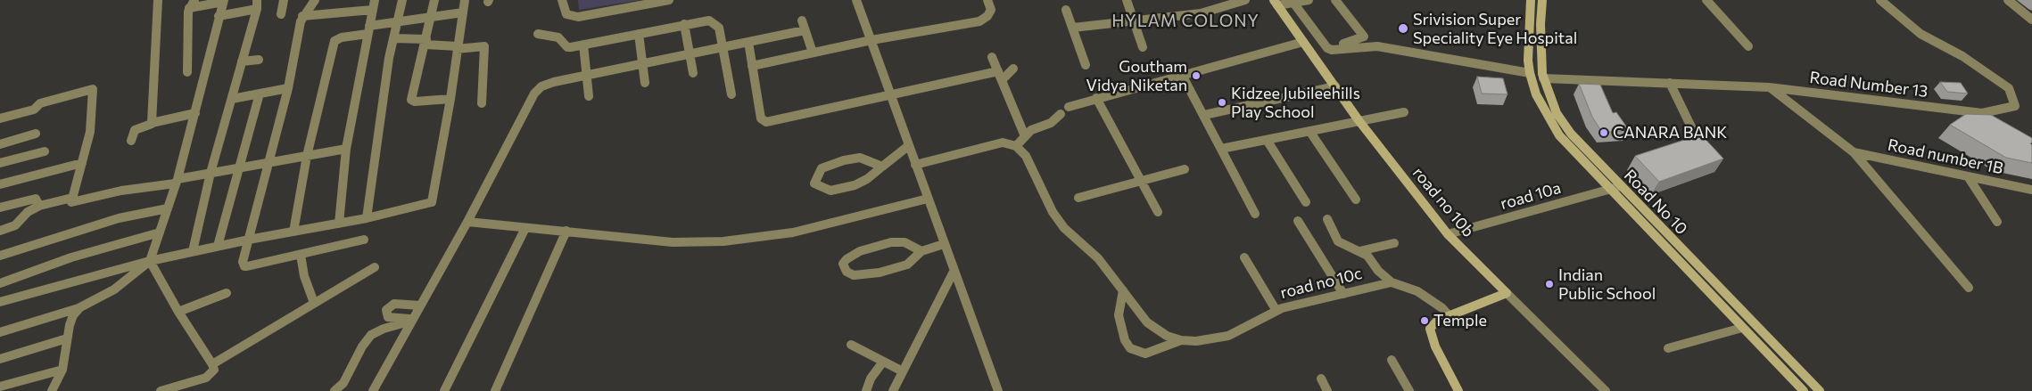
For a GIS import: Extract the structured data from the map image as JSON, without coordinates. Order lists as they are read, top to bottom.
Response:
{
  "streets": {
    "main road": ["road no 10b", "Road No 10"],
    "street": [
      "Road Number 13",
      "Road number 1B",
      "road 10a",
      "road no 10c"
    ]
  },
  "crossings": [
    ["Road Number 13", "Road No 10"],
    ["road 10a", "road no 10b"],
    ["road 10a", "Road No 10"]
  ],
  "districts": ["HYLAM COLONY"],
  "places": [
    "Srivision Super Speciality Eye Hospital",
    "Goutham Vidya Niketan",
    "Kidzee Jubileehills Play School",
    "CANARA BANK",
    "Indian Public School",
    "Temple"
  ]
}
